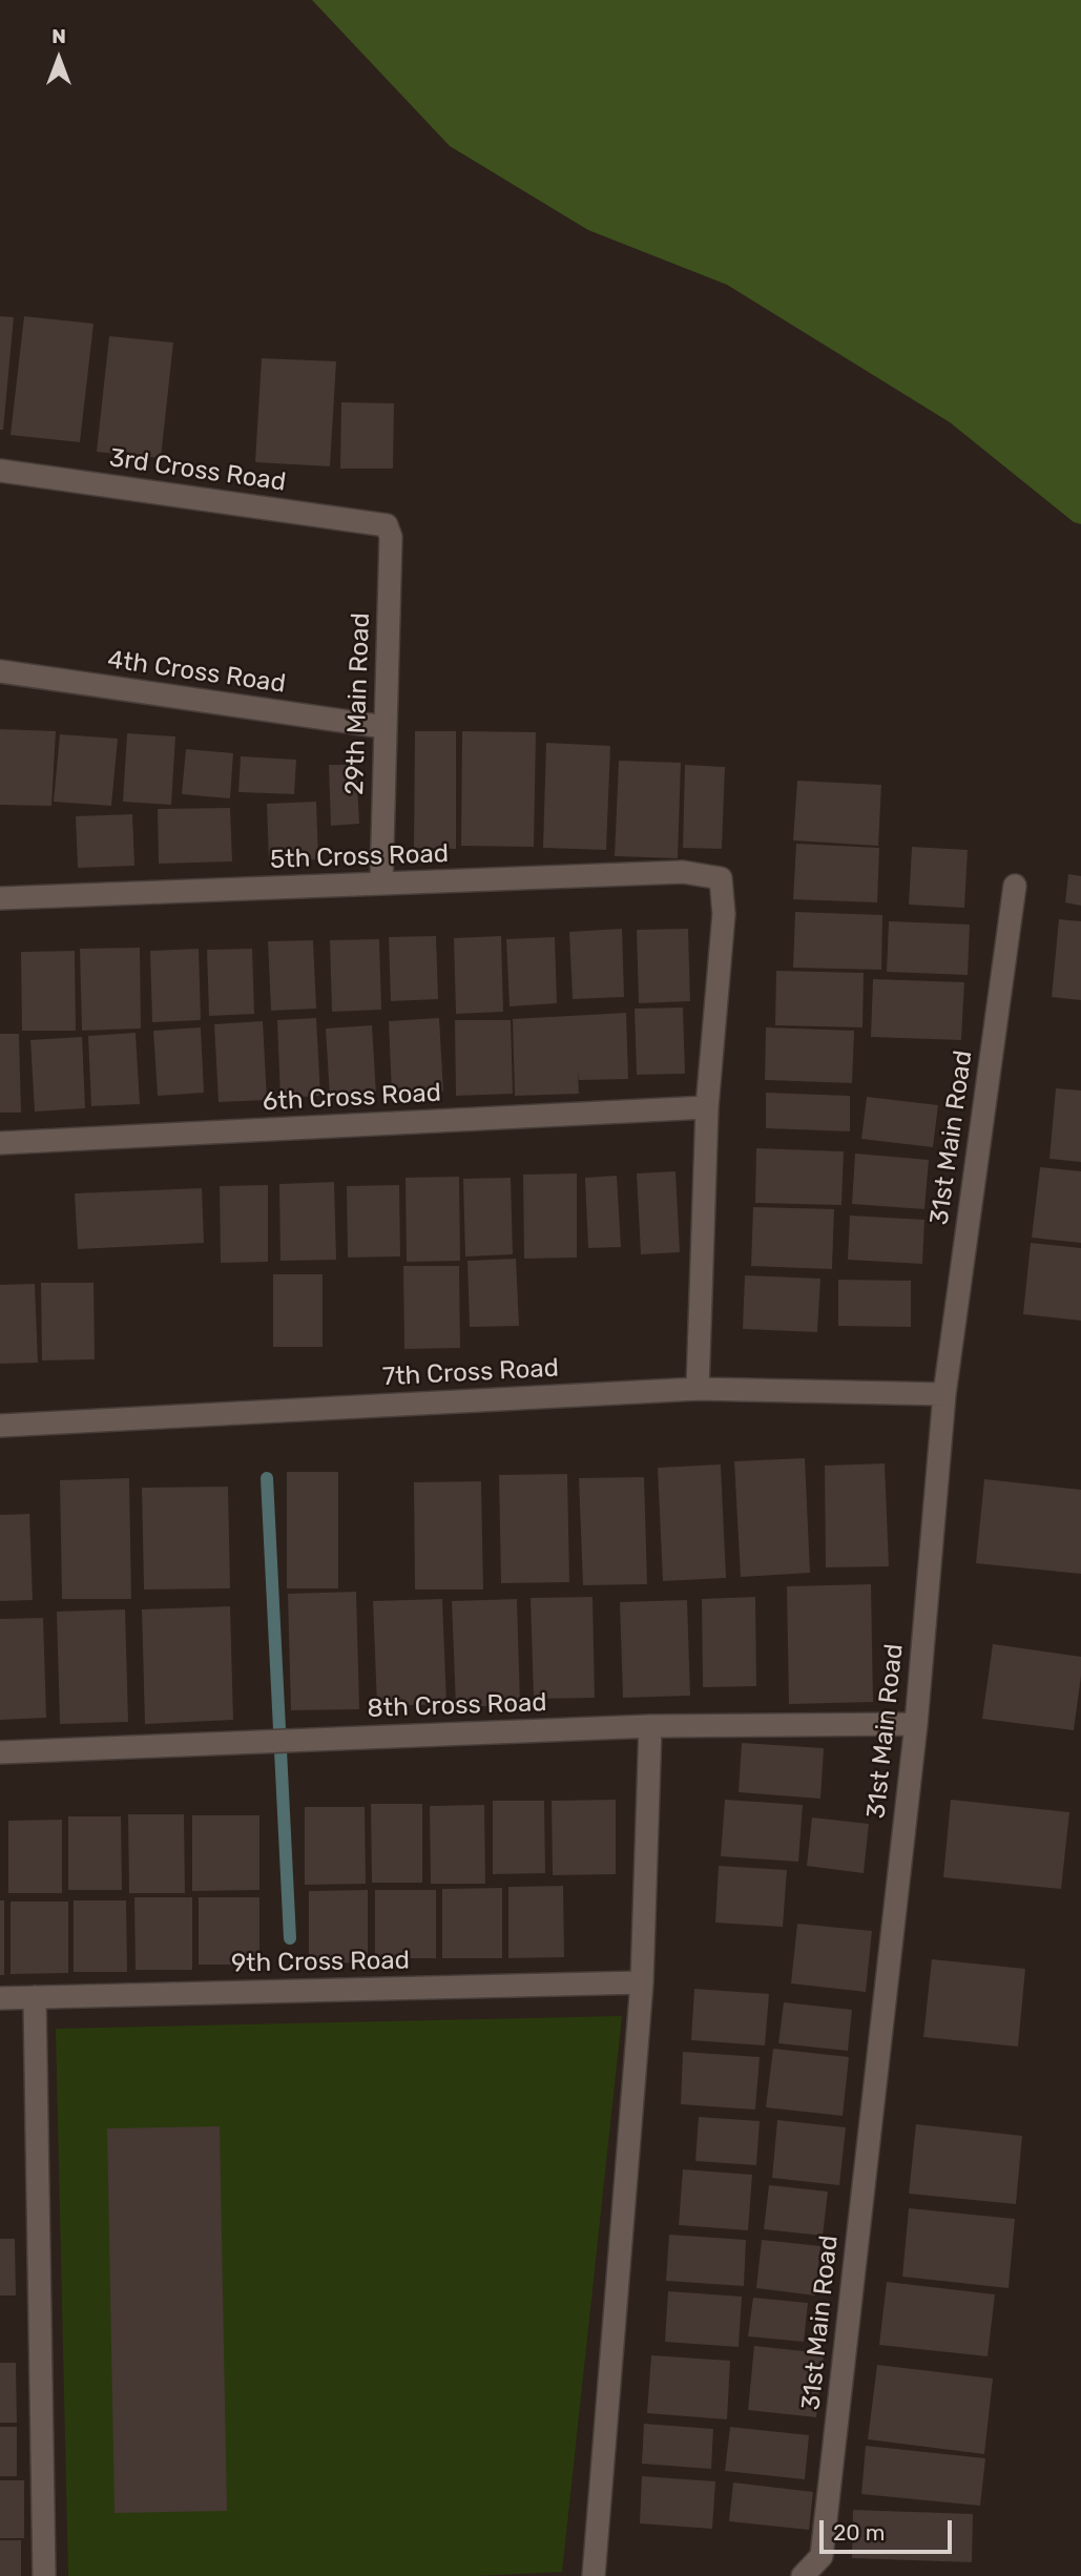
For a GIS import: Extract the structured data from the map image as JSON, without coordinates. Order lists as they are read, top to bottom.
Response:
{
  "streets": {
    "street": [
      "3rd Cross Road",
      "4th Cross Road",
      "29th Main Road",
      "5th Cross Road",
      "6th Cross Road",
      "31st Main Road",
      "7th Cross Road",
      "8th Cross Road",
      "9th Cross Road"
    ]
  },
  "crossings": [
    ["3rd Cross Road", "29th Main Road"],
    ["4th Cross Road", "29th Main Road"],
    ["29th Main Road", "5th Cross Road"],
    ["5th Cross Road", "6th Cross Road"],
    ["31st Main Road", "7th Cross Road"],
    ["31st Main Road", "8th Cross Road"]
  ],
  "scale_bar": "20 m",
  "north": "top"
}
